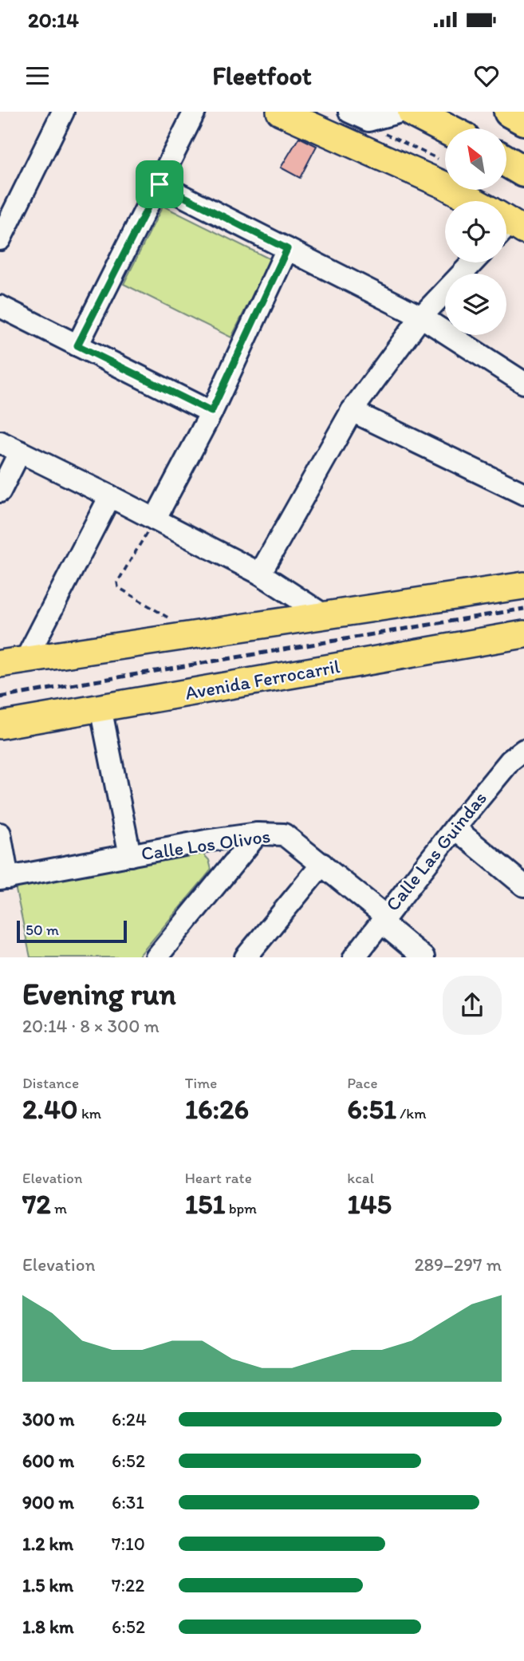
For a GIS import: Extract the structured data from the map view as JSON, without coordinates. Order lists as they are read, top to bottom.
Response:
{
  "streets": {
    "main road": ["Avenida Ferrocarril"],
    "street": ["Calle Los Olivos", "Calle Las Guindas"]
  },
  "crossings": [
    ["Calle Los Olivos", "Calle Las Guindas"]
  ],
  "scale_bar": "50 m",
  "north": "top left",
  "page": {
    "status": "20:14",
    "header": "Fleetfoot",
    "scale": "50 m",
    "heading": ["Evening run", "20:14 · 8 × 300 m"],
    "stats": [
      ["Distance", "2.40 km"],
      ["Time", "16:26"],
      ["Pace", "6:51 /km"],
      ["Elevation", "72 m"],
      ["Heart rate", "151 bpm"],
      ["kcal", "145"]
    ],
    "chart": ["Elevation", "289–297 m"],
    "list": [
      {
        "name": "300 m",
        "note": "6:24"
      },
      {
        "name": "600 m",
        "note": "6:52"
      },
      {
        "name": "900 m",
        "note": "6:31"
      },
      {
        "name": "1.2 km",
        "note": "7:10"
      },
      {
        "name": "1.5 km",
        "note": "7:22"
      },
      {
        "name": "1.8 km",
        "note": "6:52"
      }
    ]
  }
}
